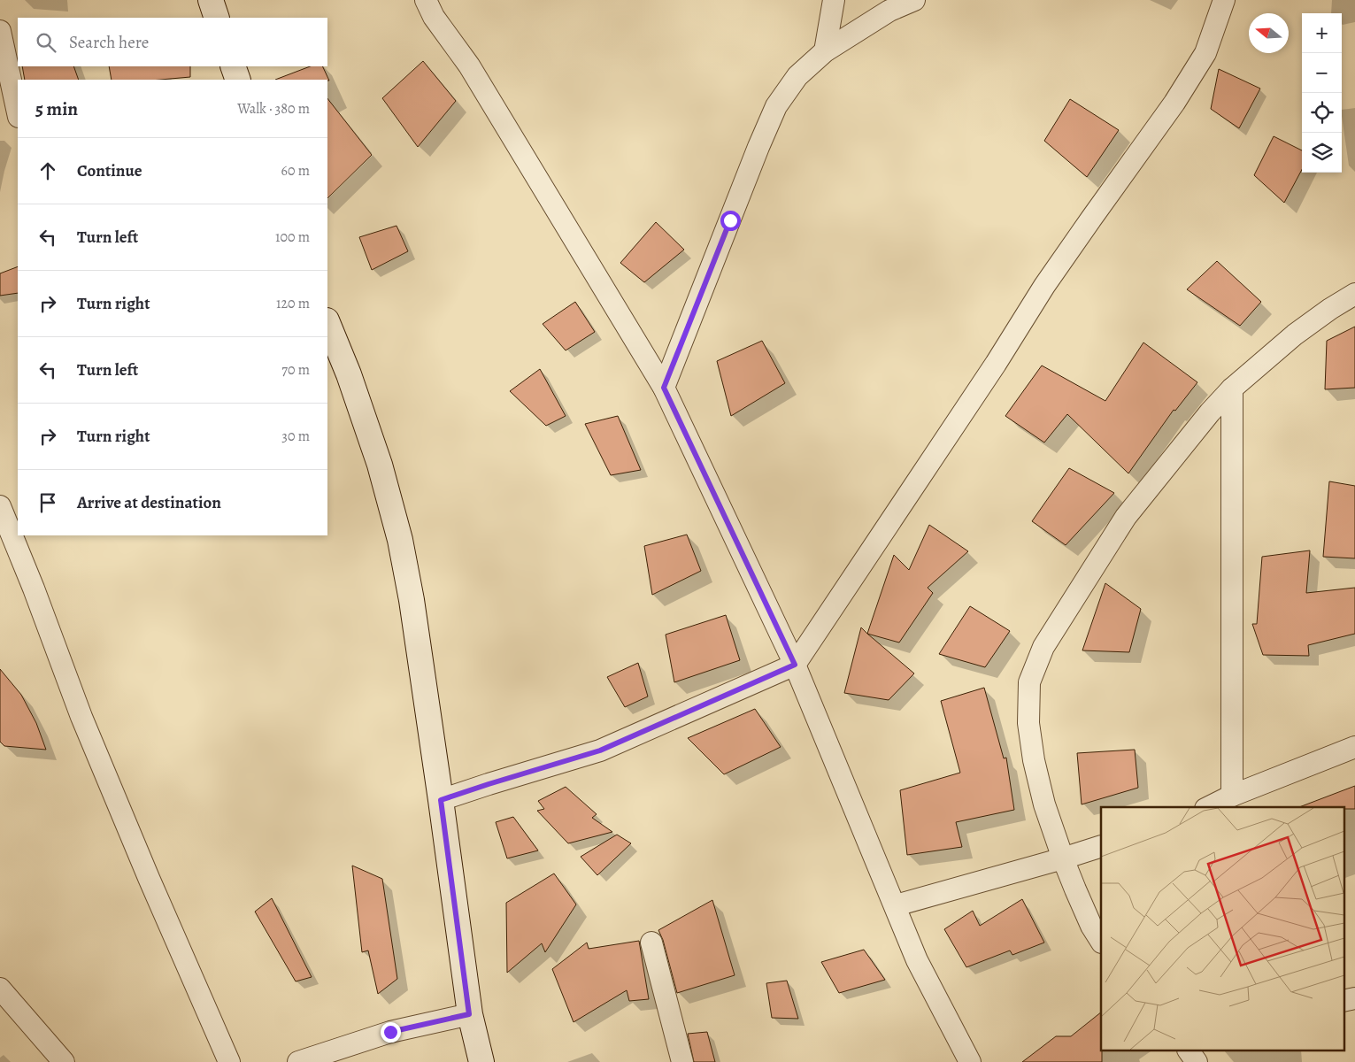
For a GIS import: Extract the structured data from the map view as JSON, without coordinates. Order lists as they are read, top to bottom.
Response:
{
  "north": "left",
  "page": {
    "map_buttons": ["+", "−"],
    "search": "Search here",
    "heading": ["5 min", "Walk · 380 m"],
    "list": [
      ["Continue", "60 m"],
      ["Turn left", "100 m"],
      ["Turn right", "120 m"],
      ["Turn left", "70 m"],
      ["Turn right", "30 m"],
      "Arrive at destination"
    ]
  }
}
